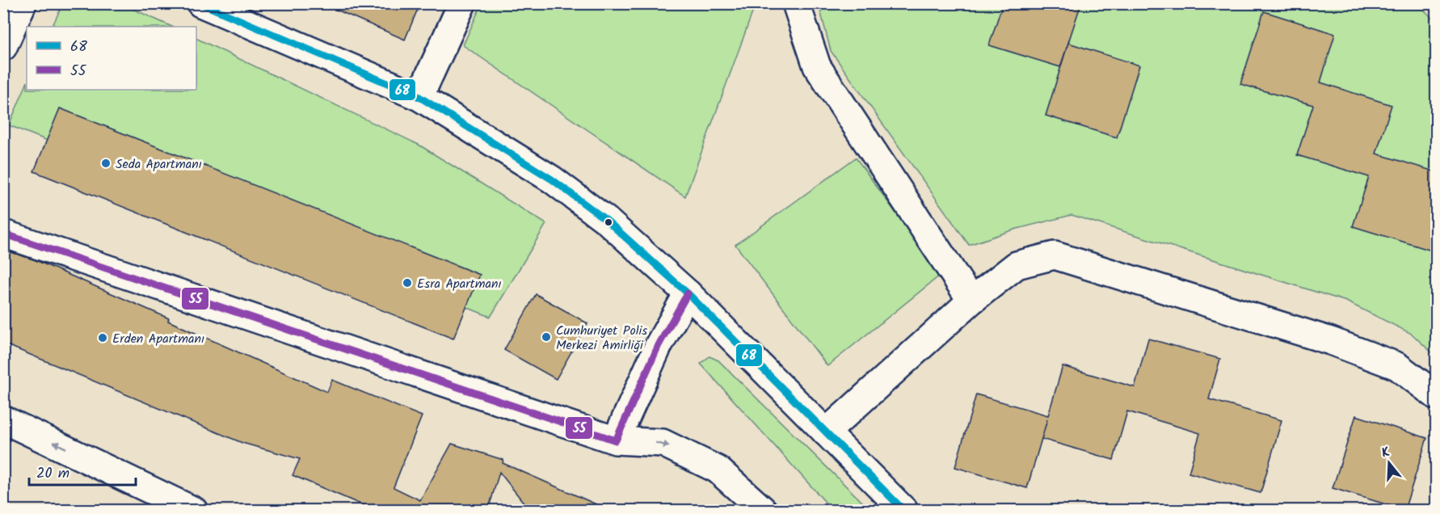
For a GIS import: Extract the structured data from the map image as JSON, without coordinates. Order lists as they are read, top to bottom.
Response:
{
  "places": [
    "Seda Apartmanı",
    "Esra Apartmanı",
    "Cumhuriyet Polis Merkezi Amirliği",
    "Erden Apartmanı"
  ],
  "lines": ["transit line 68", "transit line 55"],
  "legend": ["68", "55"],
  "scale_bar": "20 m",
  "north": "top"
}
